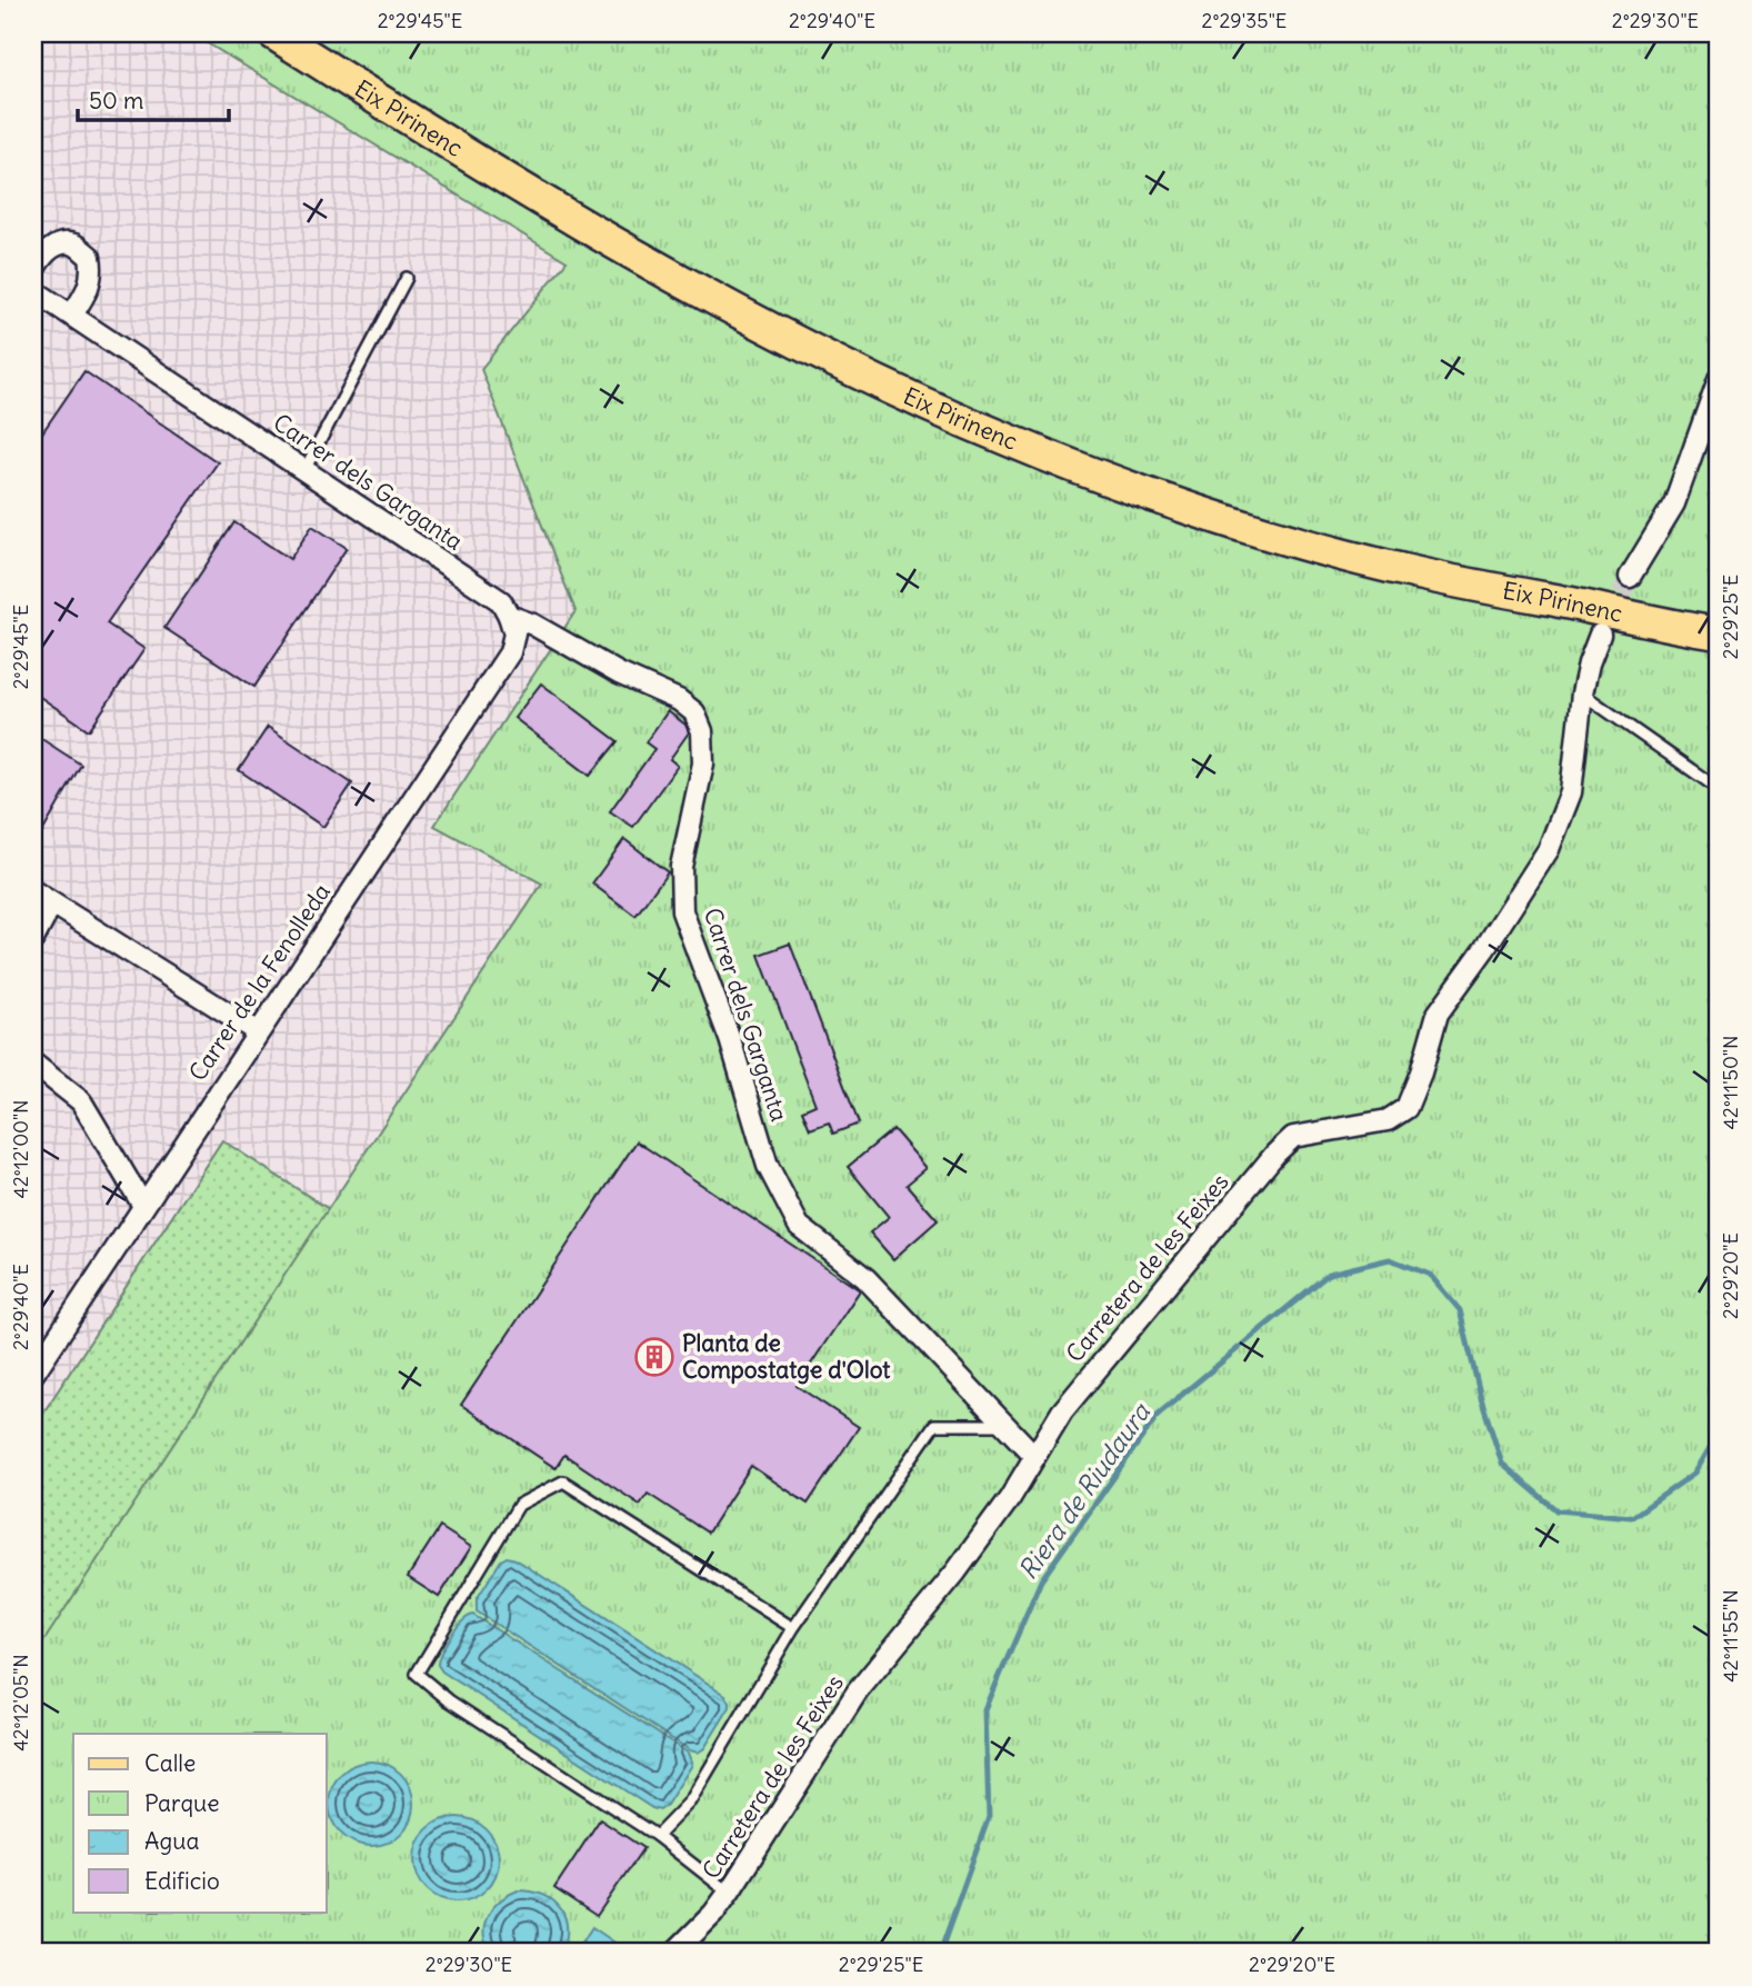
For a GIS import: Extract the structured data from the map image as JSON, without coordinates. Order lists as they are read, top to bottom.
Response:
{
  "streets": {
    "main road": ["Eix Pirinenc"],
    "street": ["Carrer dels Garganta", "Carrer de la Fenolleda", "Carretera de les Feixes"]
  },
  "crossings": [
    ["Carrer dels Garganta", "Carrer de la Fenolleda"],
    ["Carrer dels Garganta", "Carretera de les Feixes"]
  ],
  "water": ["Riera de Riudaura"],
  "places": {
    "building": ["Planta de Compostatge d'Olot"]
  },
  "legend": [
    "Calle",
    "Parque",
    "Agua",
    "Edificio"
  ],
  "scale_bar": "50 m",
  "coordinates": [
    "2°29'45\"E",
    "2°29'40\"E",
    "2°29'35\"E",
    "2°29'30\"E",
    "2°29'25\"E",
    "42°11'50\"N",
    "42°12'00\"N",
    "2°29'20\"E",
    "42°11'55\"N",
    "42°12'05\"N"
  ]
}
